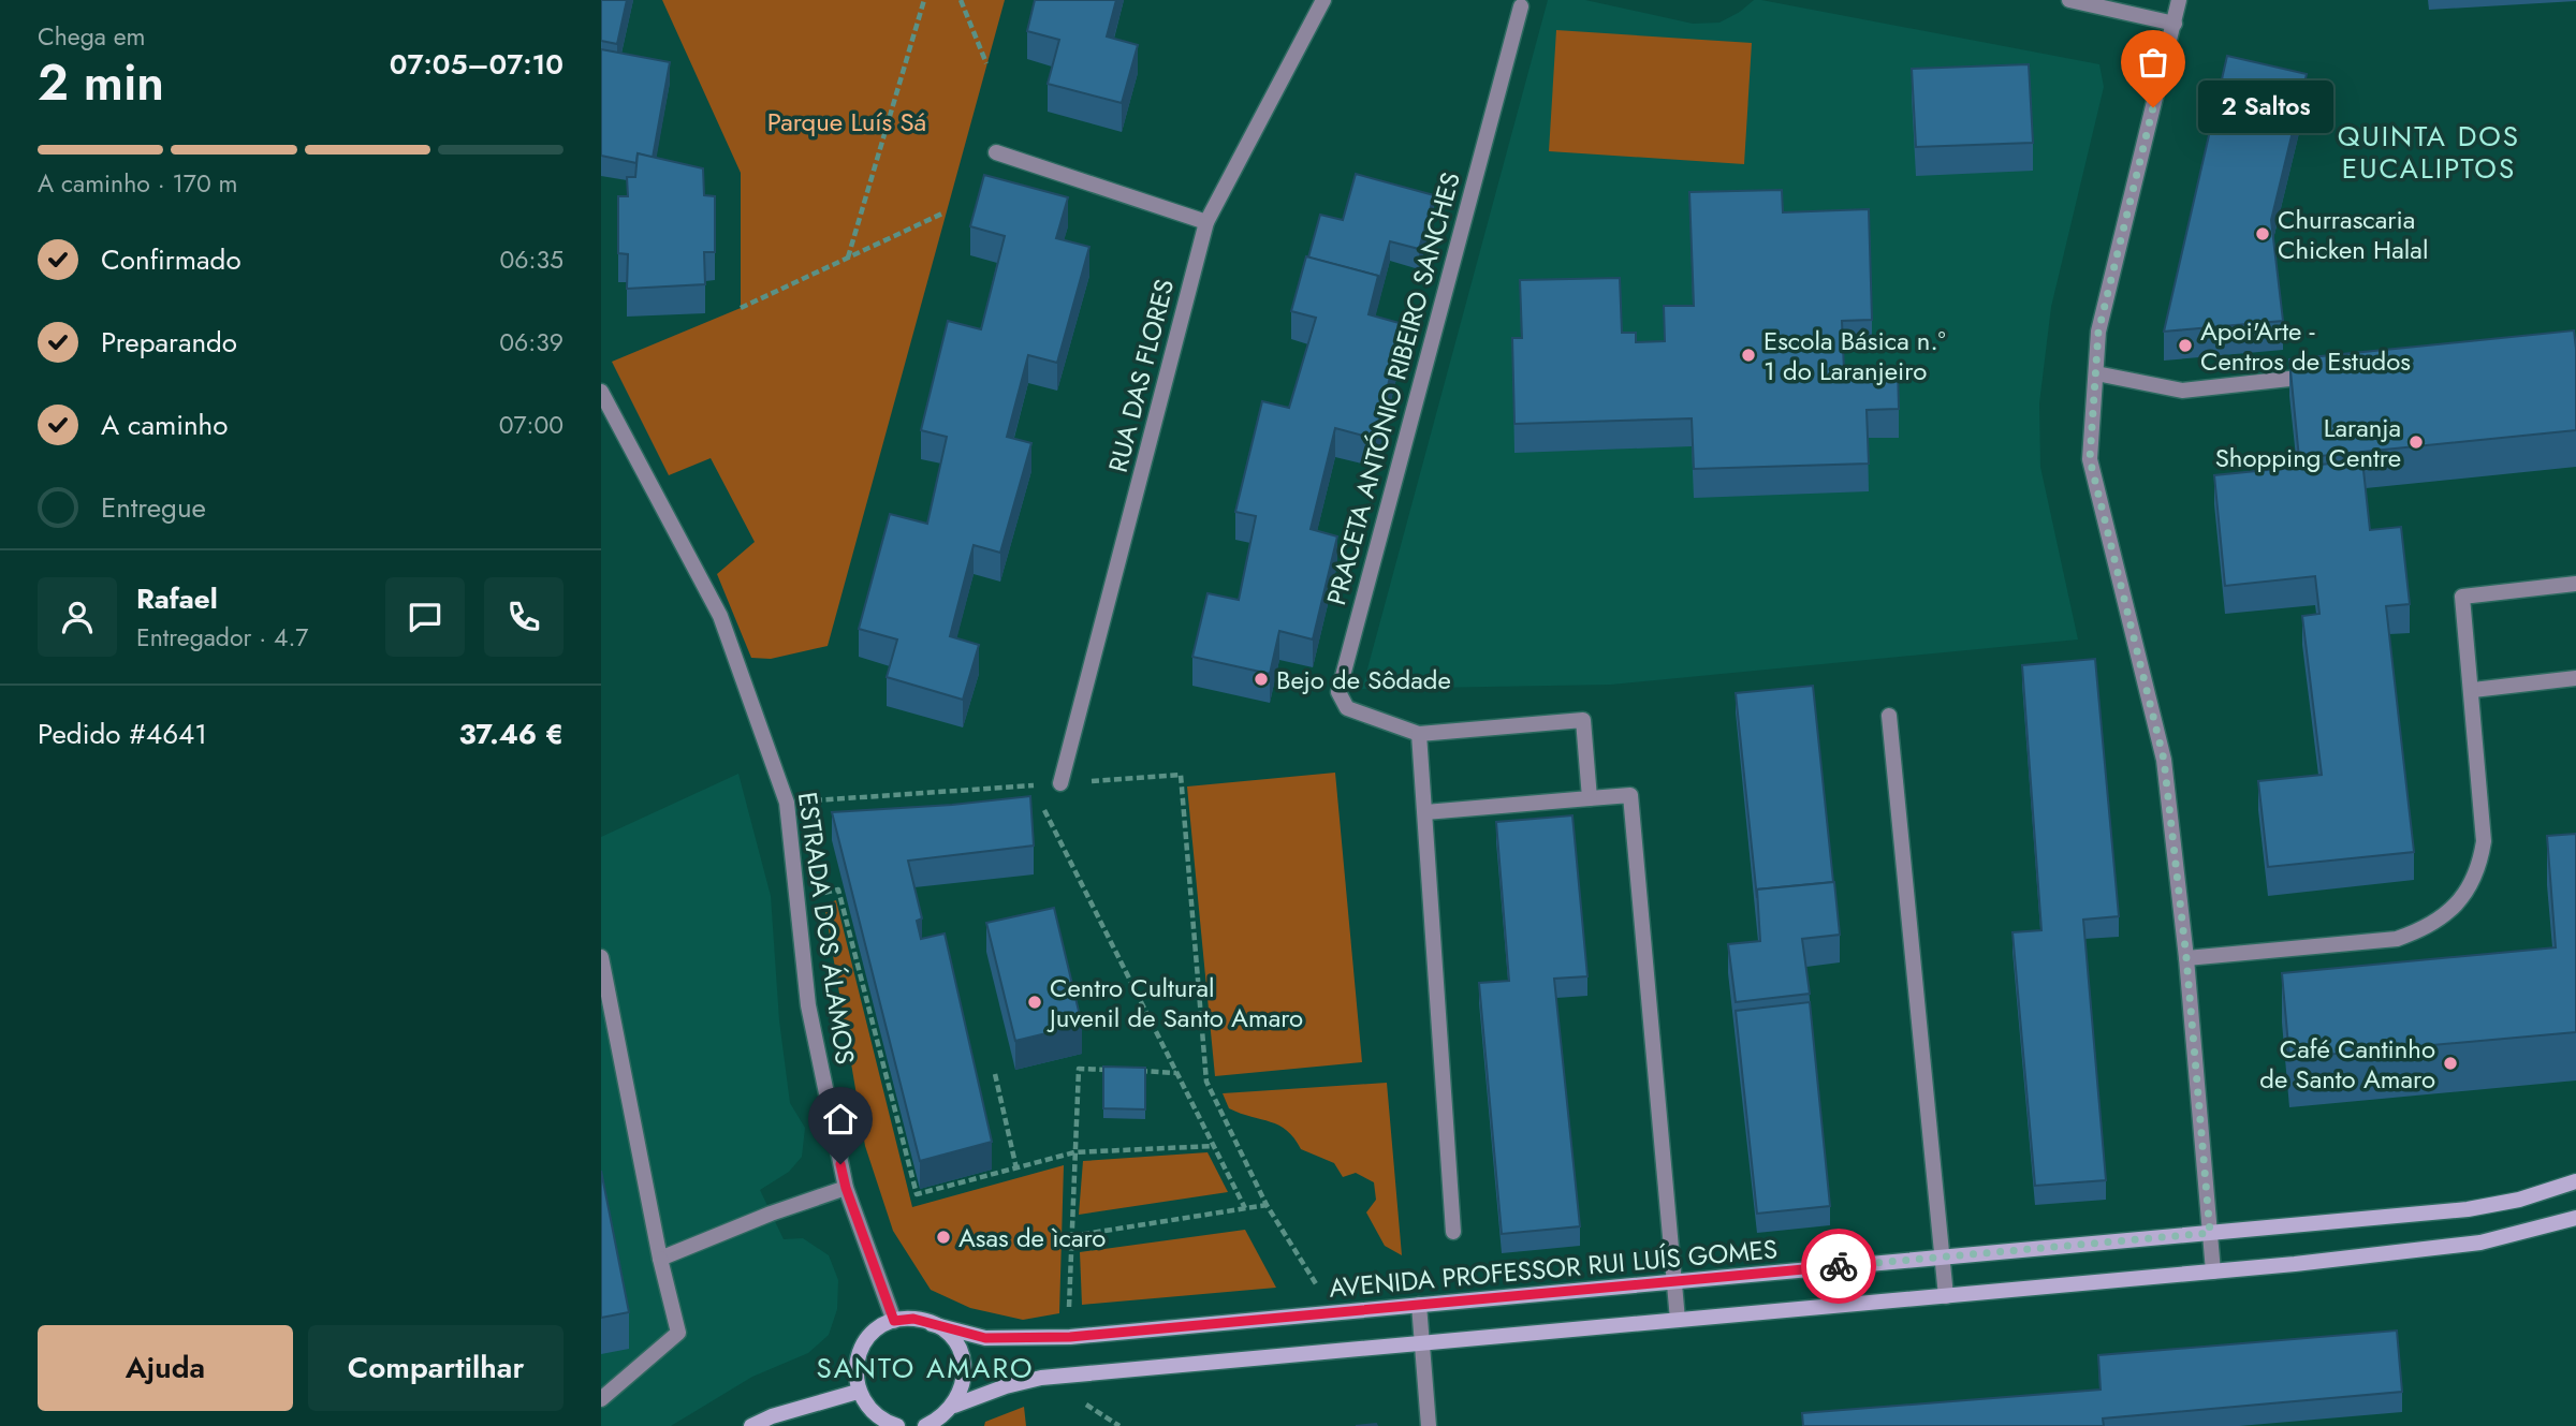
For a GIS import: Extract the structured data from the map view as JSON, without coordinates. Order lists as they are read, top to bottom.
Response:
{
  "streets": {
    "main road": ["AVENIDA PROFESSOR RUI LUÍS GOMES"],
    "street": ["RUA DAS FLORES", "PRACETA ANTÓNIO RIBEIRO SANCHES", "ESTRADA DOS ÁLAMOS"]
  },
  "crossings": [
    ["ESTRADA DOS ÁLAMOS", "AVENIDA PROFESSOR RUI LUÍS GOMES"]
  ],
  "districts": ["QUINTA DOS EUCALIPTOS", "SANTO AMARO"],
  "parks": ["Parque Luís Sá"],
  "places": [
    "2 Saltos",
    "Churrascaria Chicken Halal",
    "Apoi'Arte - Centros de Estudos",
    "Escola Básica n.º 1 do Laranjeiro",
    "Laranja Shopping Centre",
    "Bejo de Sôdade",
    "Centro Cultural Juvenil de Santo Amaro",
    "Café Cantinho de Santo Amaro",
    "Asas de ìcaro"
  ],
  "page": {
    "heading": ["2 min", "Chega em", "07:05–07:10"],
    "panel": [
      "Rafael",
      "Entregador · 4.7",
      "Pedido #4641",
      "37.46 €"
    ],
    "bubble": "2 Saltos",
    "bar": "A caminho · 170 m",
    "list": [
      ["Confirmado", "06:35"],
      ["Preparando", "06:39"],
      ["A caminho", "07:00"],
      "Entregue"
    ],
    "buttons": ["Ajuda", "Compartilhar"]
  }
}
